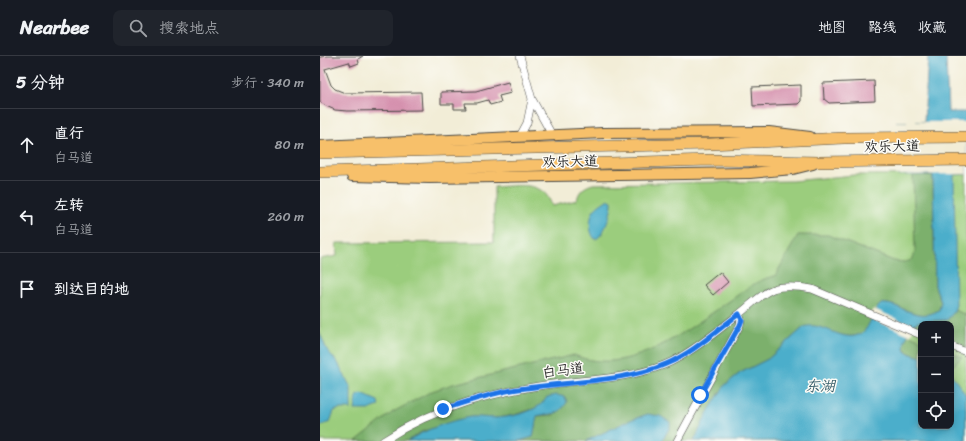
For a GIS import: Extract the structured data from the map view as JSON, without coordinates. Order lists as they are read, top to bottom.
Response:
{
  "streets": {
    "highway": ["欢乐大道"],
    "street": ["白马道"]
  },
  "water": ["东湖"],
  "page": {
    "header": "Nearbee",
    "search": "搜索地点",
    "nav": ["地图", "路线", "收藏"],
    "heading": ["5 分钟", "步行 · 340 m"],
    "list": [
      ["直行", "白马道", "80 m"],
      ["左转", "白马道", "260 m"],
      "到达目的地"
    ],
    "map_buttons": ["+", "−"]
  }
}
